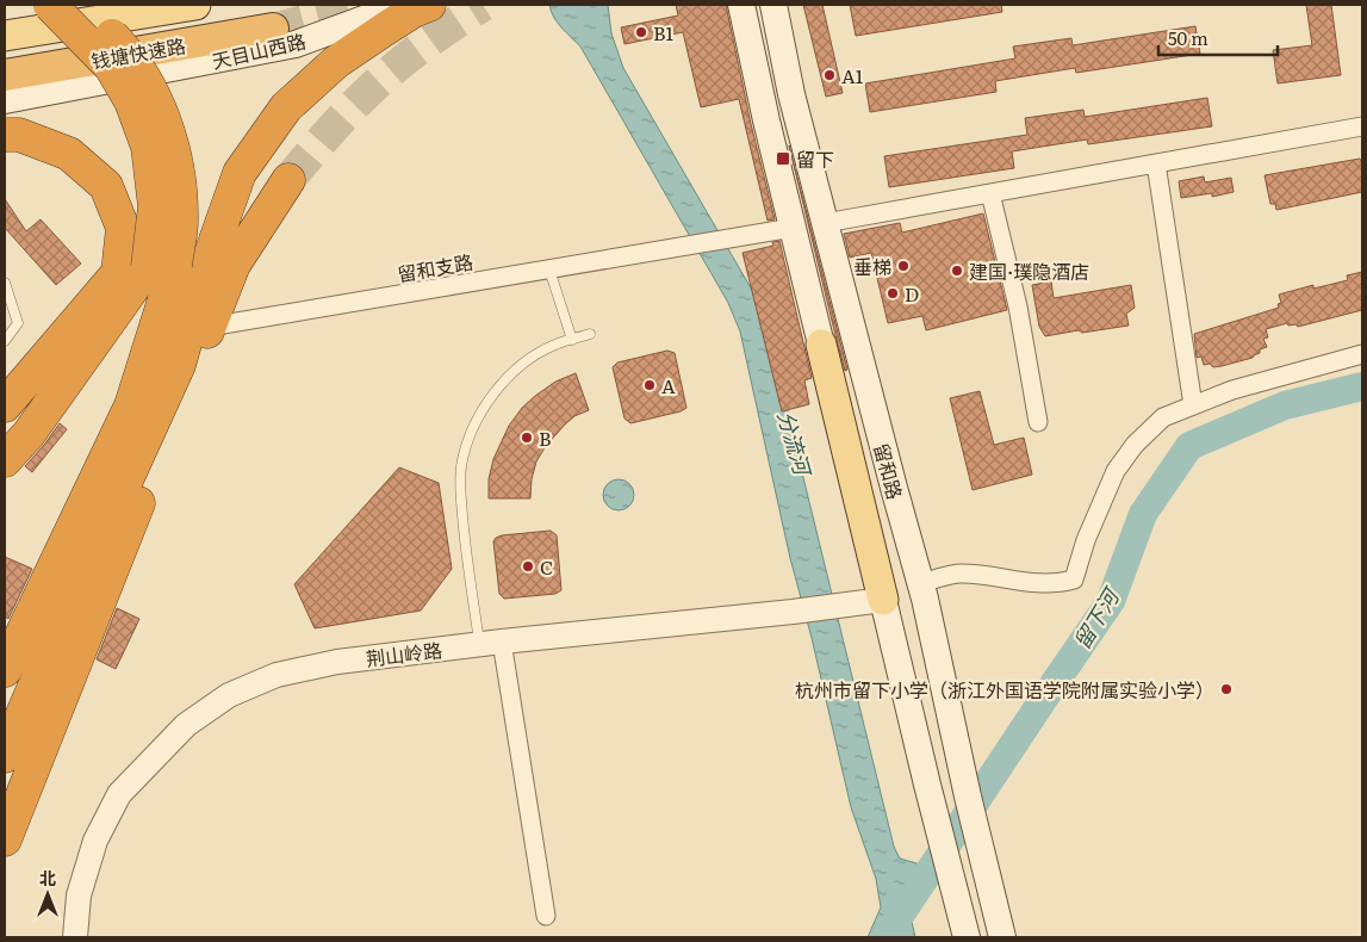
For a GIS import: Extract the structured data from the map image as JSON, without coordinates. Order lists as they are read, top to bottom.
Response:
{
  "streets": {
    "highway": ["钱塘快速路"],
    "main road": ["天目山西路", "留和路"],
    "street": ["留和支路", "荆山岭路"]
  },
  "crossings": [
    ["留和支路", "留和路"],
    ["留和路", "荆山岭路"]
  ],
  "water": ["分流河", "留下河"],
  "places": {
    "other": [
      "B1",
      "A1",
      "垂梯",
      "建国·璞隐酒店",
      "D",
      "A",
      "B",
      "C",
      "杭州市留下小学（浙江外国语学院附属实验小学）"
    ],
    "transit": ["留下"]
  },
  "scale_bar": "50 m",
  "north": "top"
}
